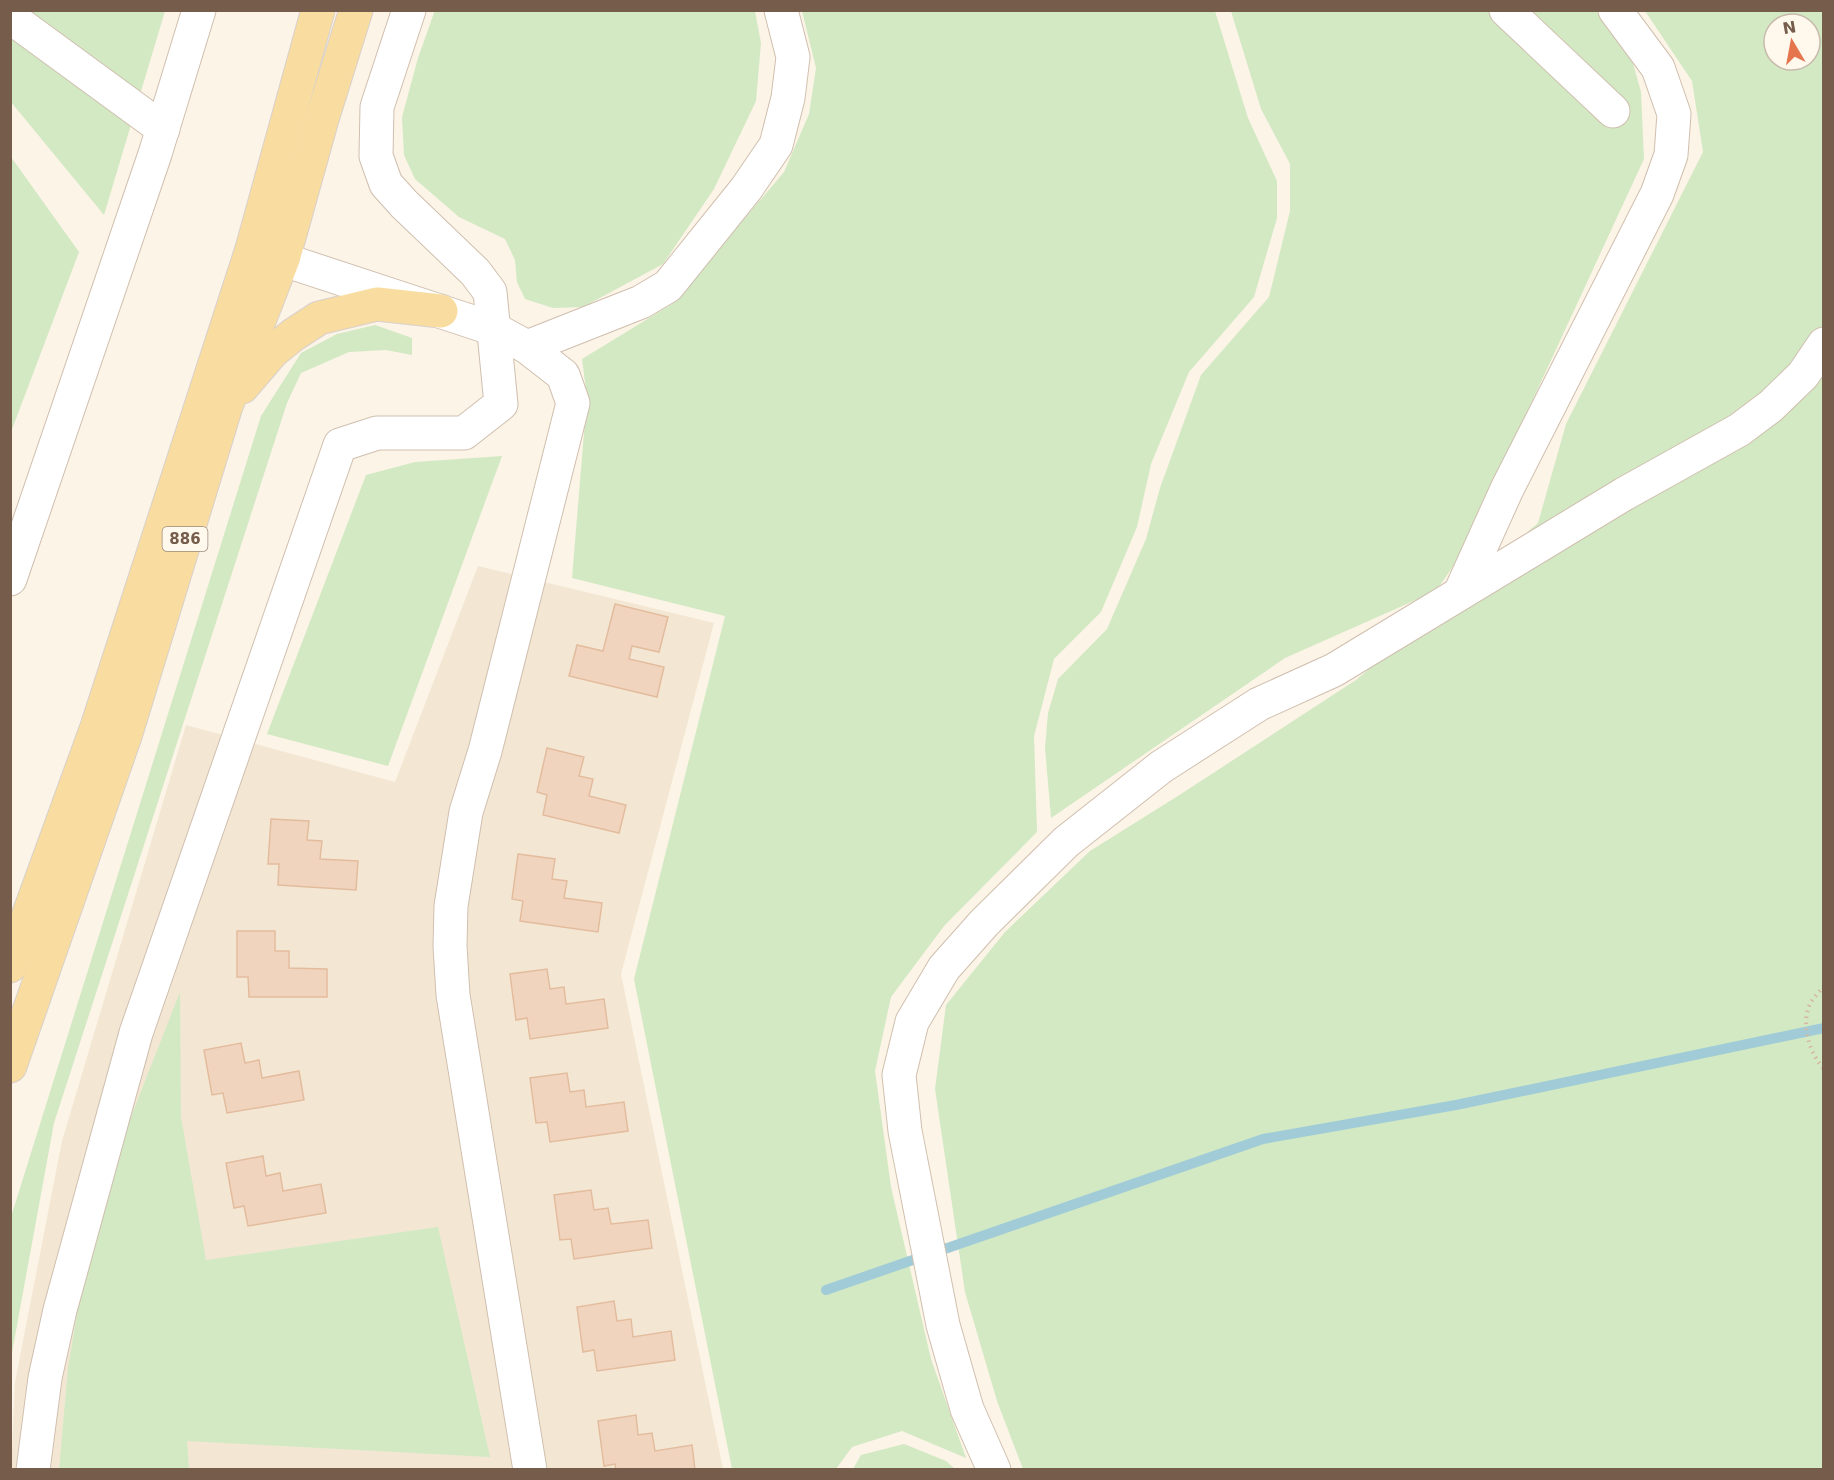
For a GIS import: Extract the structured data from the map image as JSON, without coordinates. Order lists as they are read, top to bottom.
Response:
{
  "streets": {
    "main road": ["886"]
  },
  "north": "top"
}
